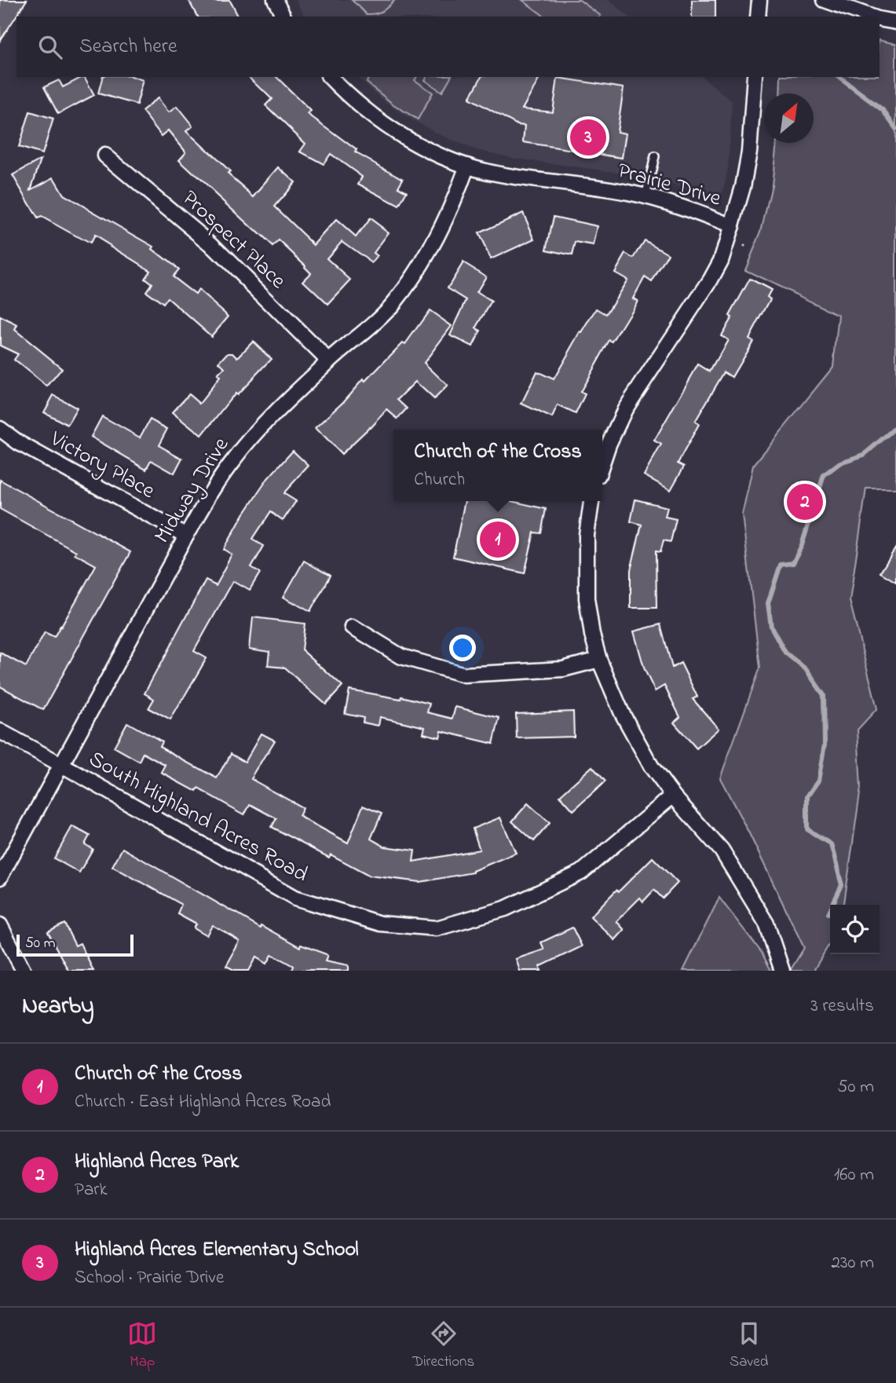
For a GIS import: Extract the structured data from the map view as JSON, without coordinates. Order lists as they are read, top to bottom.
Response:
{
  "streets": {
    "street": [
      "Prairie Drive",
      "Prospect Place",
      "Victory Place",
      "Midway Drive",
      "South Highland Acres Road"
    ]
  },
  "crossings": [
    ["Prairie Drive", "Midway Drive"],
    ["Prospect Place", "Midway Drive"],
    ["Victory Place", "Midway Drive"],
    ["Midway Drive", "South Highland Acres Road"]
  ],
  "scale_bar": "50 m",
  "north": "top right",
  "page": {
    "search": "Search here",
    "pins": ["3", "2", "1"],
    "popup": ["Church of the Cross", "Church"],
    "scale": "50 m",
    "heading": ["Nearby", "3 results"],
    "list": [
      {
        "mark": "1",
        "name": "Church of the Cross",
        "note": "Church · East Highland Acres Road",
        "value": "50 m"
      },
      {
        "mark": "2",
        "name": "Highland Acres Park",
        "note": "Park",
        "value": "160 m"
      },
      {
        "mark": "3",
        "name": "Highland Acres Elementary School",
        "note": "School · Prairie Drive",
        "value": "230 m"
      }
    ],
    "nav": ["Map", "Directions", "Saved"]
  }
}
